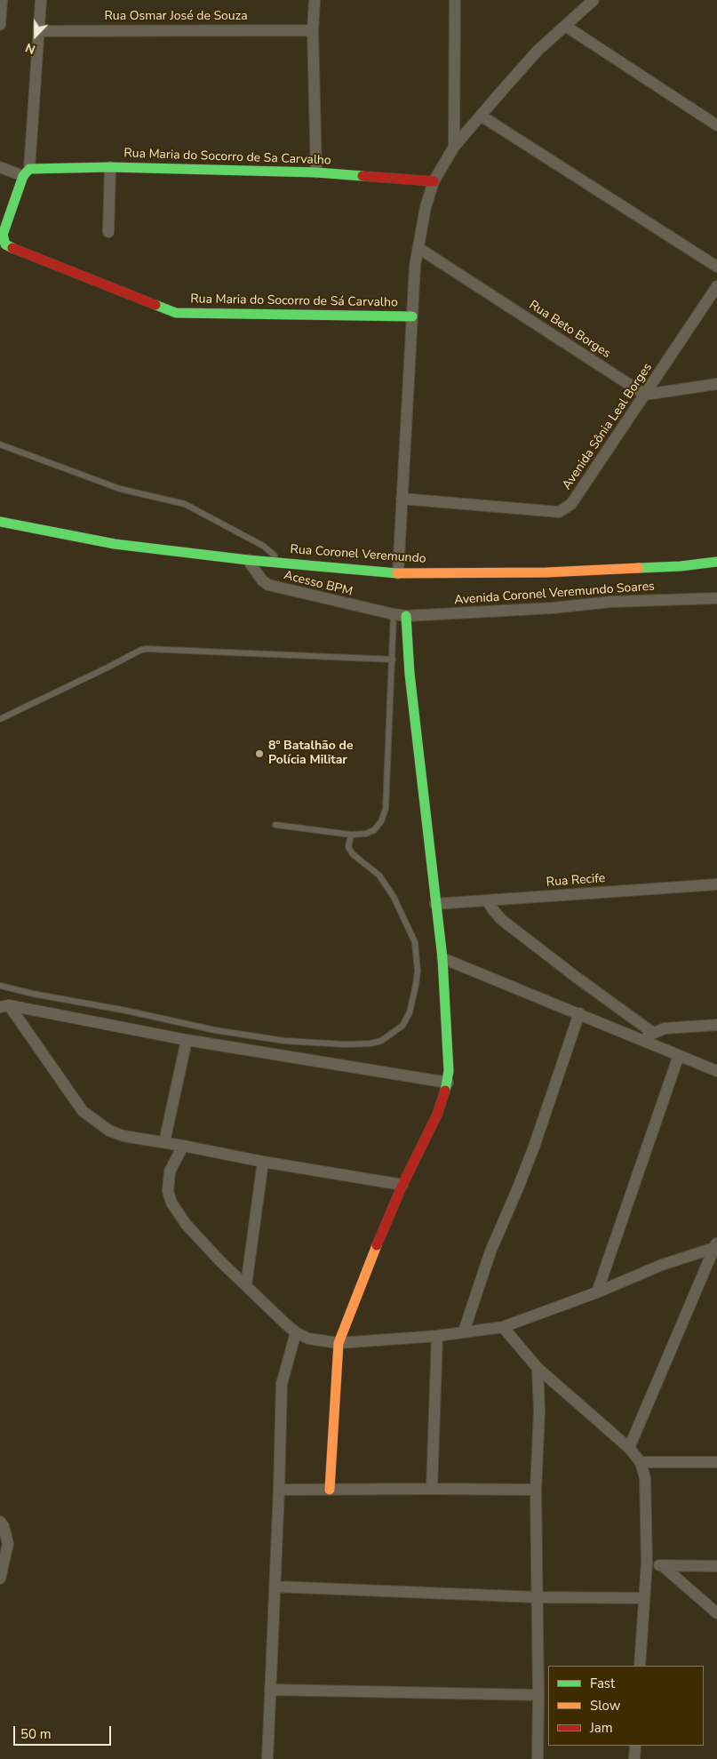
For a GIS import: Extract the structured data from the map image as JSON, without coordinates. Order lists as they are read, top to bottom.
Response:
{
  "streets": {
    "main road": ["Rua Maria do Socorro de Sa Carvalho", "Rua Maria do Socorro de Sá Carvalho", "Rua Coronel Veremundo"],
    "street": [
      "Rua Osmar José de Souza",
      "Rua Beto Borges",
      "Avenida Sônia Leal Borges",
      "Acesso BPM",
      "Avenida Coronel Veremundo Soares",
      "Rua Recife"
    ]
  },
  "crossings": [
    ["Rua Beto Borges", "Avenida Sônia Leal Borges"],
    ["Rua Coronel Veremundo", "Acesso BPM"],
    ["Acesso BPM", "Avenida Coronel Veremundo Soares"]
  ],
  "places": ["8º Batalhão de Polícia Militar"],
  "legend": ["Fast", "Slow", "Jam"],
  "scale_bar": "50 m",
  "north": "bottom"
}
